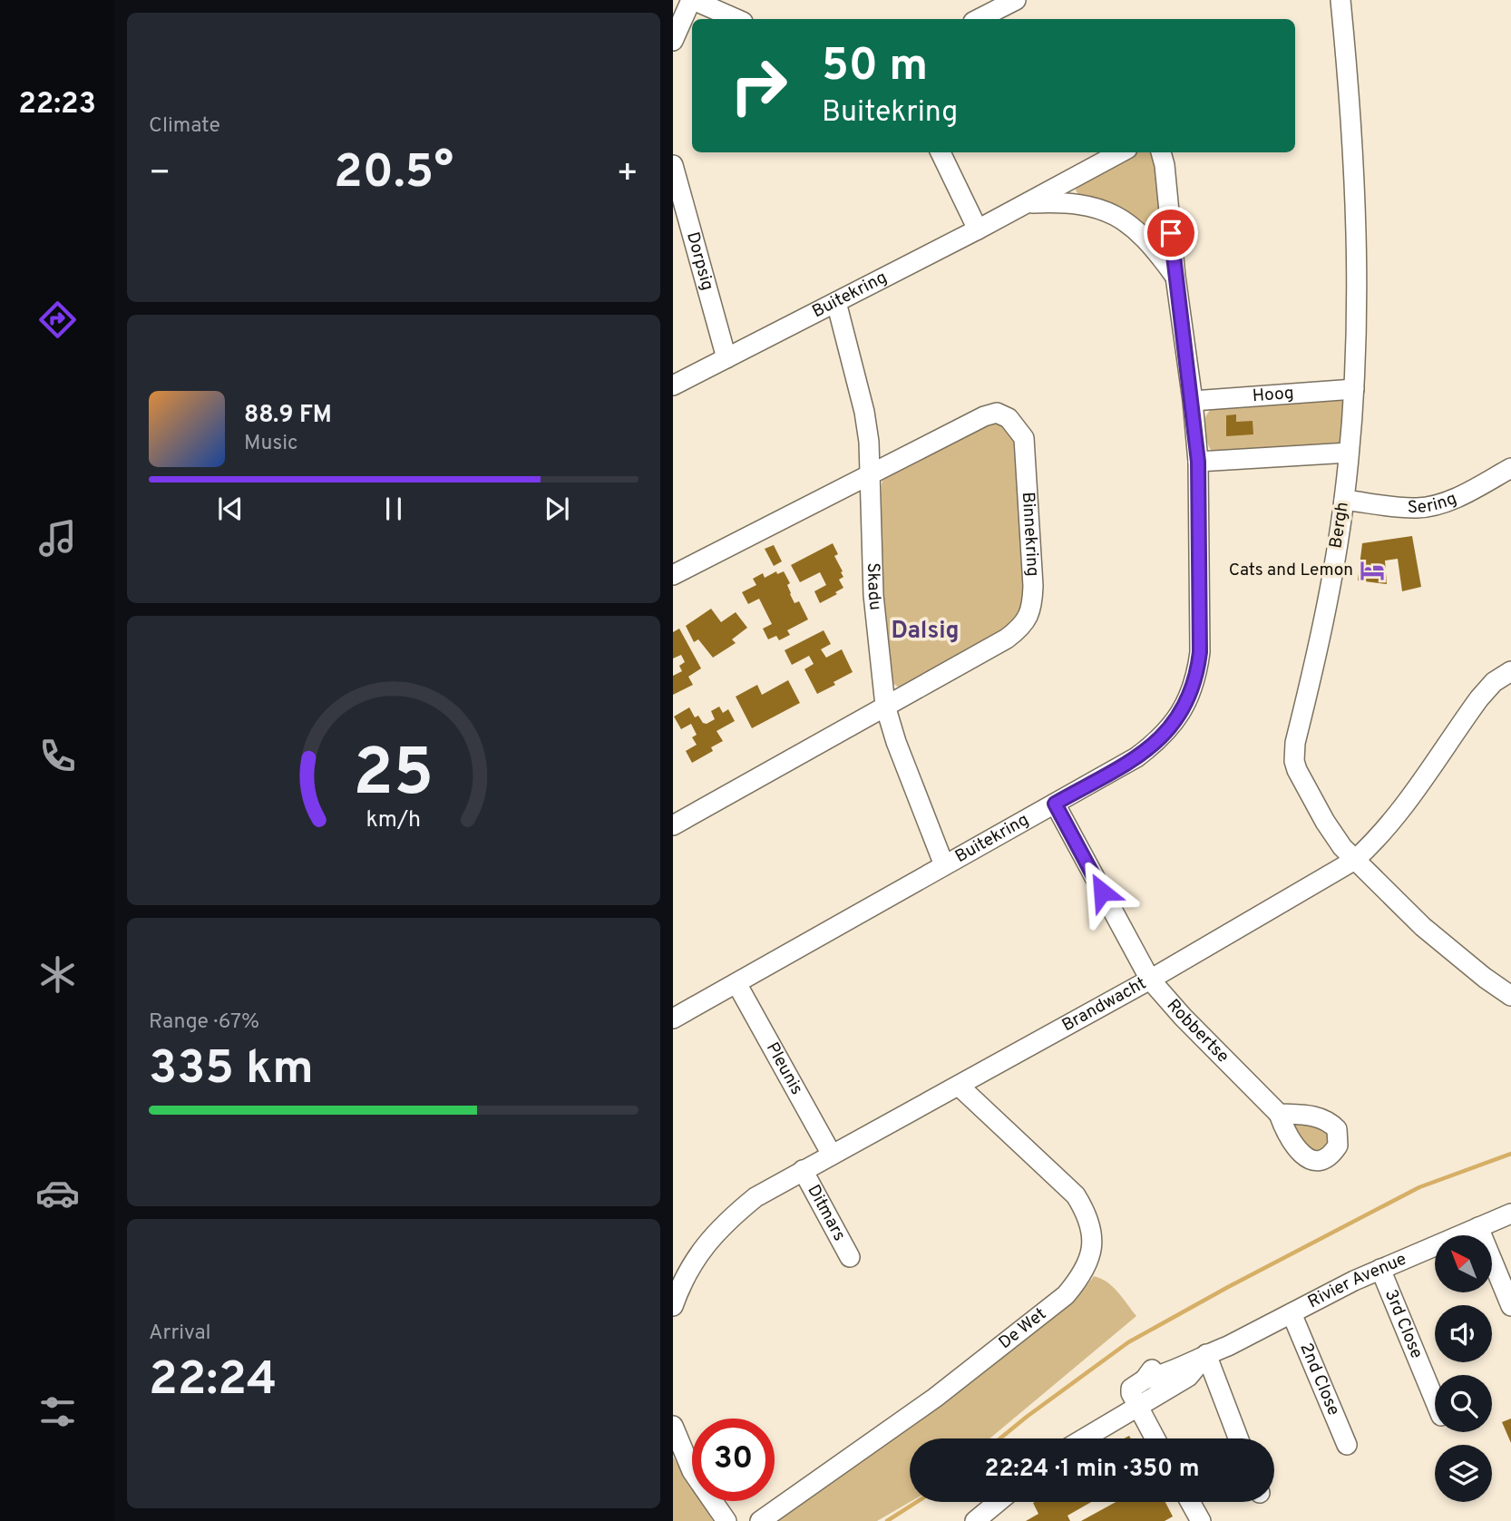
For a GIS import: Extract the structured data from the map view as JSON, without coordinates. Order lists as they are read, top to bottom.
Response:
{
  "streets": {
    "street": [
      "Dorpsig",
      "Buitekring",
      "Hoog",
      "Sering",
      "Bergh",
      "Binnekring",
      "Skadu",
      "Brandwacht",
      "Robbertse",
      "Pleunis",
      "Ditmars",
      "Rivier Avenue",
      "3rd Close",
      "De Wet",
      "2nd Close"
    ]
  },
  "crossings": [
    ["Dorpsig", "Buitekring"],
    ["Buitekring", "Hoog"],
    ["Buitekring", "Skadu"],
    ["Buitekring", "Robbertse"],
    ["Buitekring", "Pleunis"],
    ["Hoog", "Bergh"],
    ["Sering", "Bergh"],
    ["Bergh", "Brandwacht"],
    ["Binnekring", "Skadu"],
    ["Brandwacht", "Robbertse"],
    ["Brandwacht", "Pleunis"],
    ["Brandwacht", "Ditmars"],
    ["Brandwacht", "De Wet"],
    ["Rivier Avenue", "3rd Close"],
    ["Rivier Avenue", "2nd Close"]
  ],
  "districts": ["Dalsig"],
  "places": {
    "hotel": ["Cats and Lemon"]
  },
  "north": "top left",
  "page": {
    "tabs": "22:23",
    "tile": [
      "Climate",
      ["Range · 67%", "335 km"],
      ["Arrival", "22:24"]
    ],
    "turn": ["50 m", "Buitekring"],
    "heat": ["−", "20.5°", "+"],
    "song": ["88.9 FM", "Music"],
    "limit": "30",
    "trip": "22:24 · 1 min · 350 m",
    "gauge": ["25", "km/h"]
  }
}
